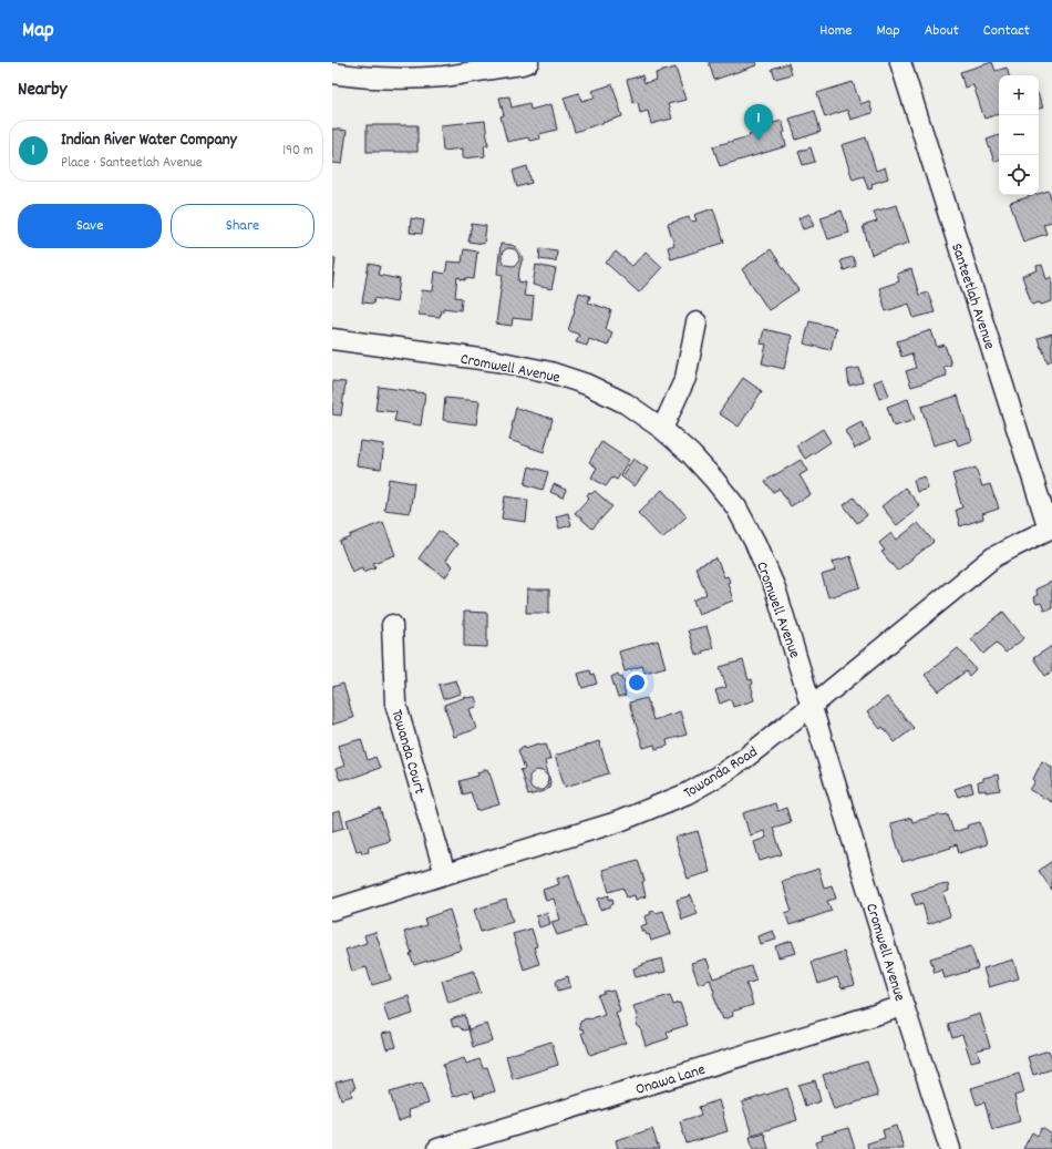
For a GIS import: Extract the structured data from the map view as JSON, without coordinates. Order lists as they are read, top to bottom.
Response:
{
  "streets": {
    "street": [
      "Santeetlah Avenue",
      "Cromwell Avenue",
      "Towanda Court",
      "Towanda Road",
      "Onawa Lane"
    ]
  },
  "crossings": [
    ["Santeetlah Avenue", "Towanda Road"],
    ["Cromwell Avenue", "Towanda Road"],
    ["Cromwell Avenue", "Onawa Lane"],
    ["Towanda Court", "Towanda Road"]
  ],
  "page": {
    "header": "Map",
    "nav": [
      "Home",
      "Map",
      "About",
      "Contact"
    ],
    "heading": "Nearby",
    "map_buttons": ["+", "−"],
    "pins": "1",
    "list": [
      {
        "mark": "1",
        "name": "Indian River Water Company",
        "note": "Place · Santeetlah Avenue",
        "value": "190 m"
      }
    ],
    "buttons": ["Save", "Share"]
  }
}
